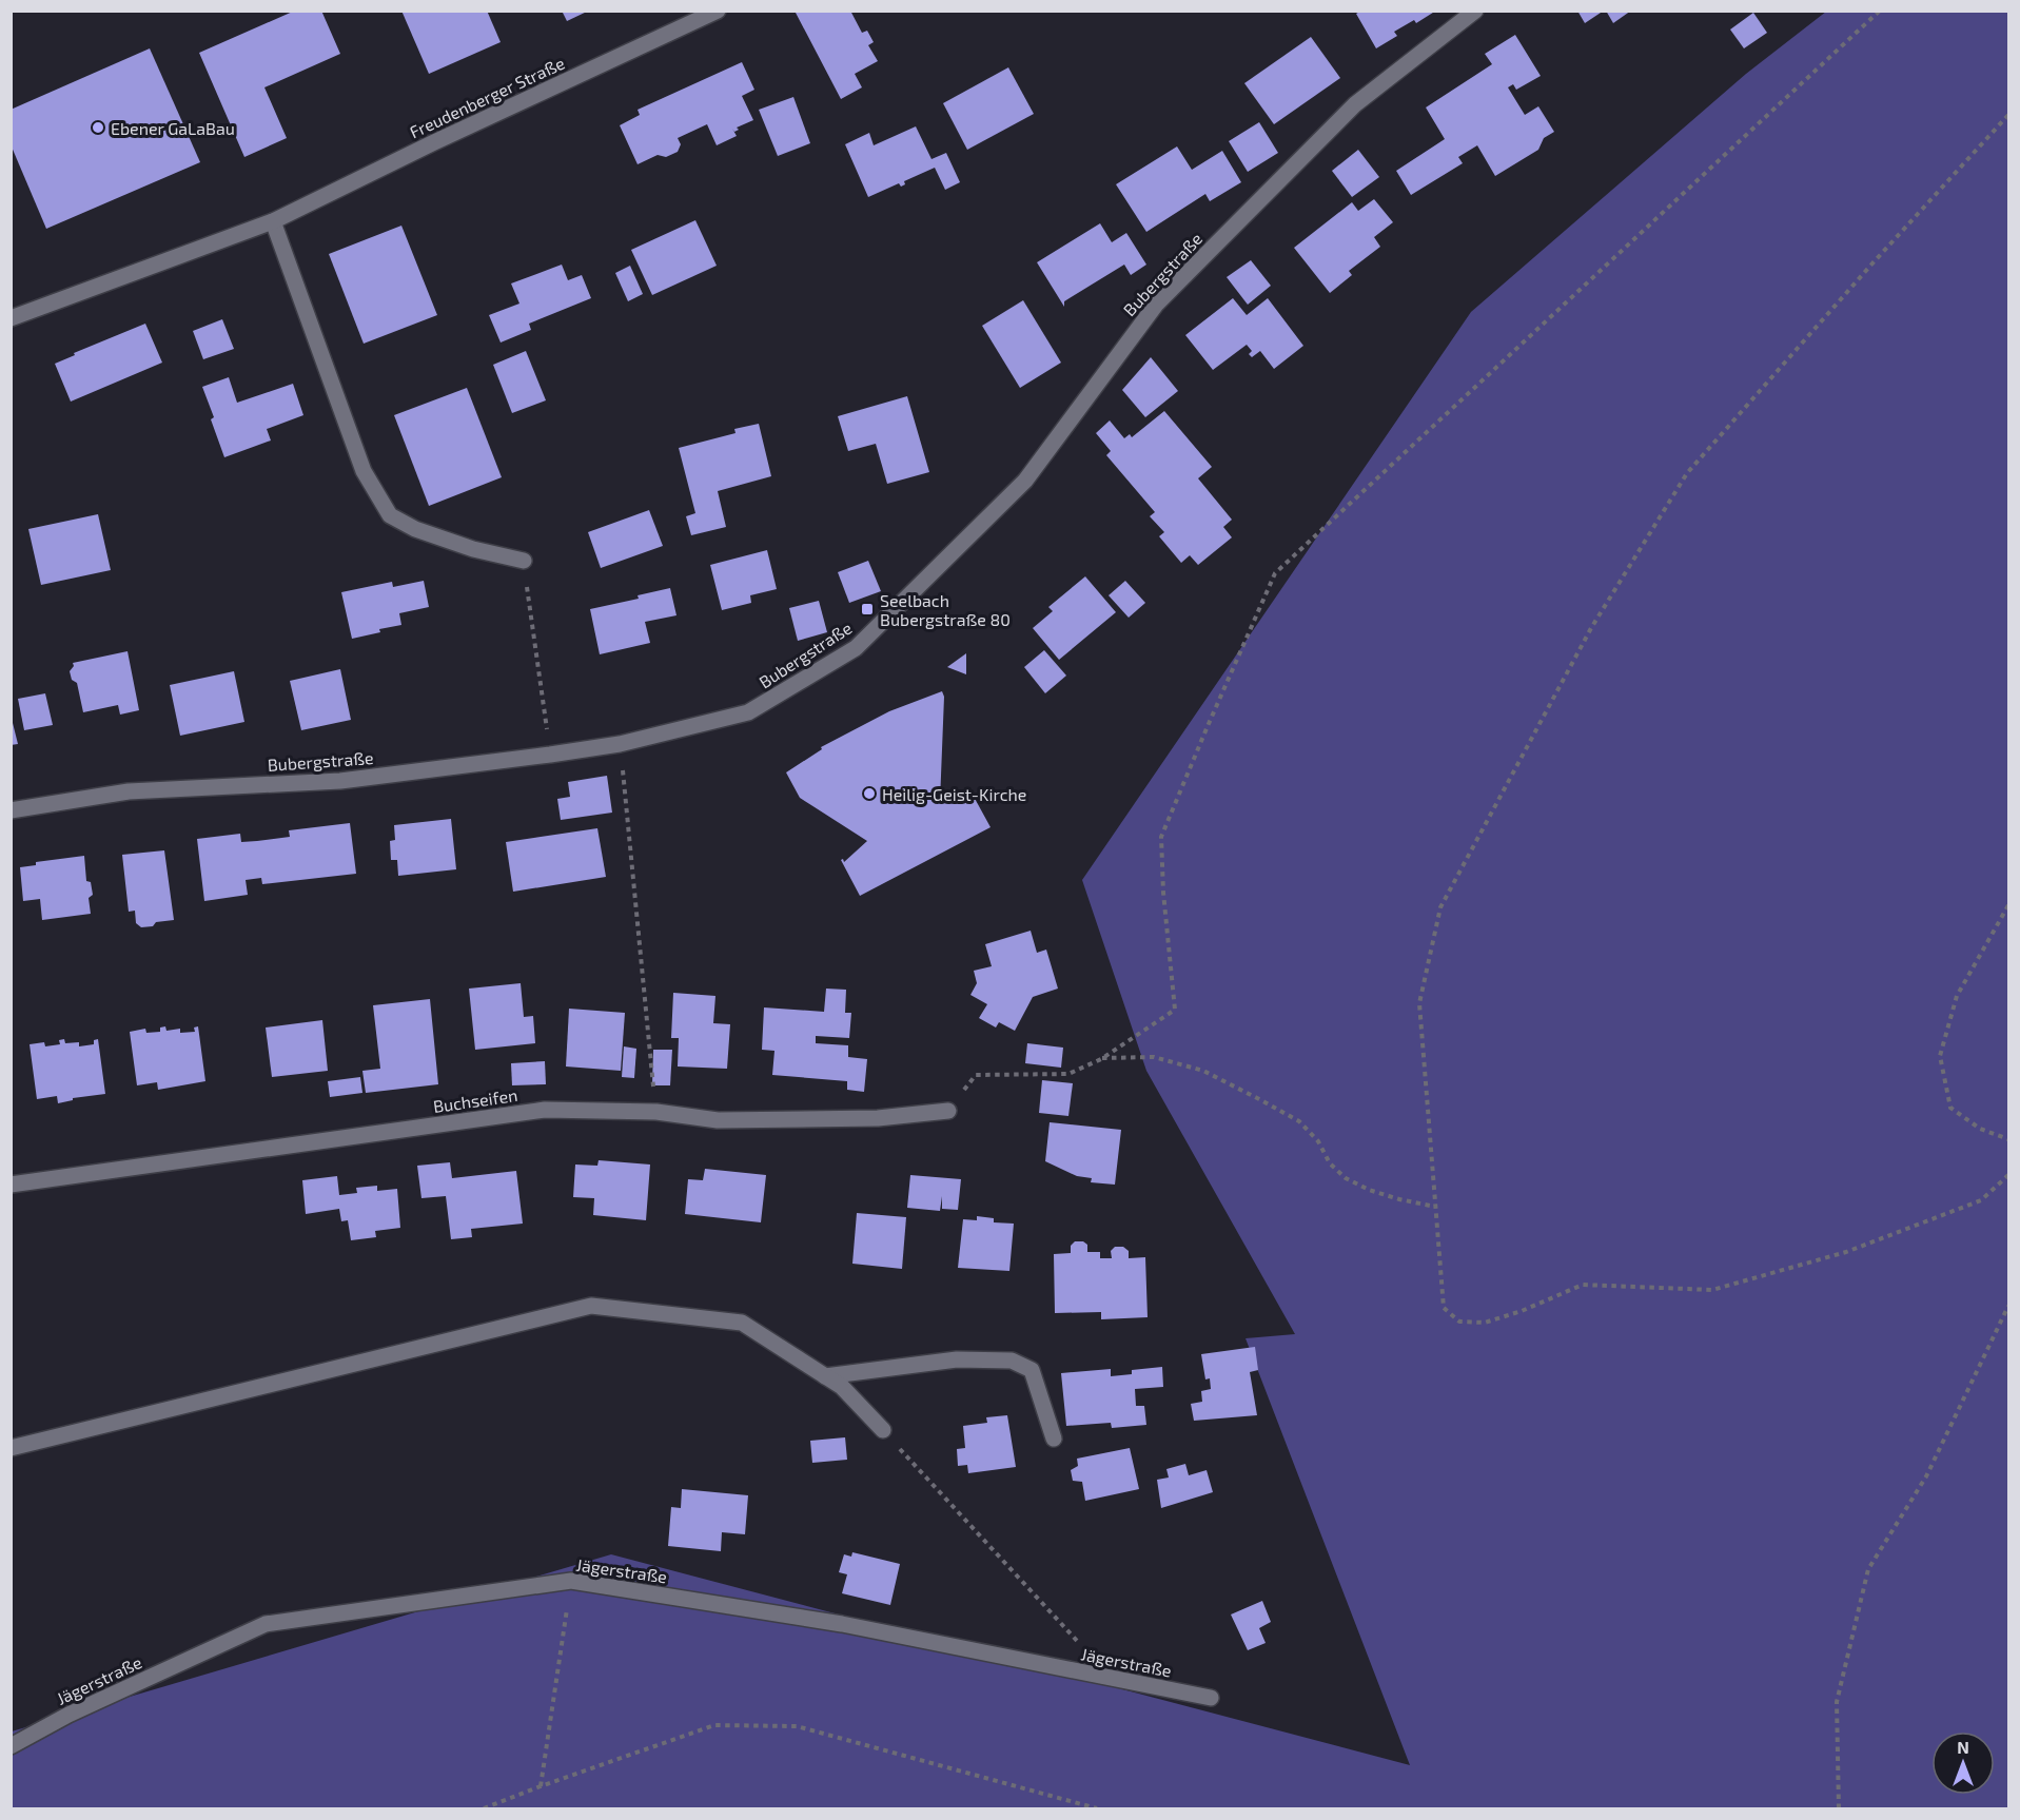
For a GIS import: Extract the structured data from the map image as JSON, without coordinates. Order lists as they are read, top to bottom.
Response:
{
  "streets": {
    "street": [
      "Freudenberger Straße",
      "Bubergstraße",
      "Buchseifen",
      "Jägerstraße"
    ]
  },
  "places": {
    "other": ["Ebener GaLaBau", "Heilig-Geist-Kirche"],
    "transit": ["Seelbach Bubergstraße 80"]
  },
  "north": "top"
}
